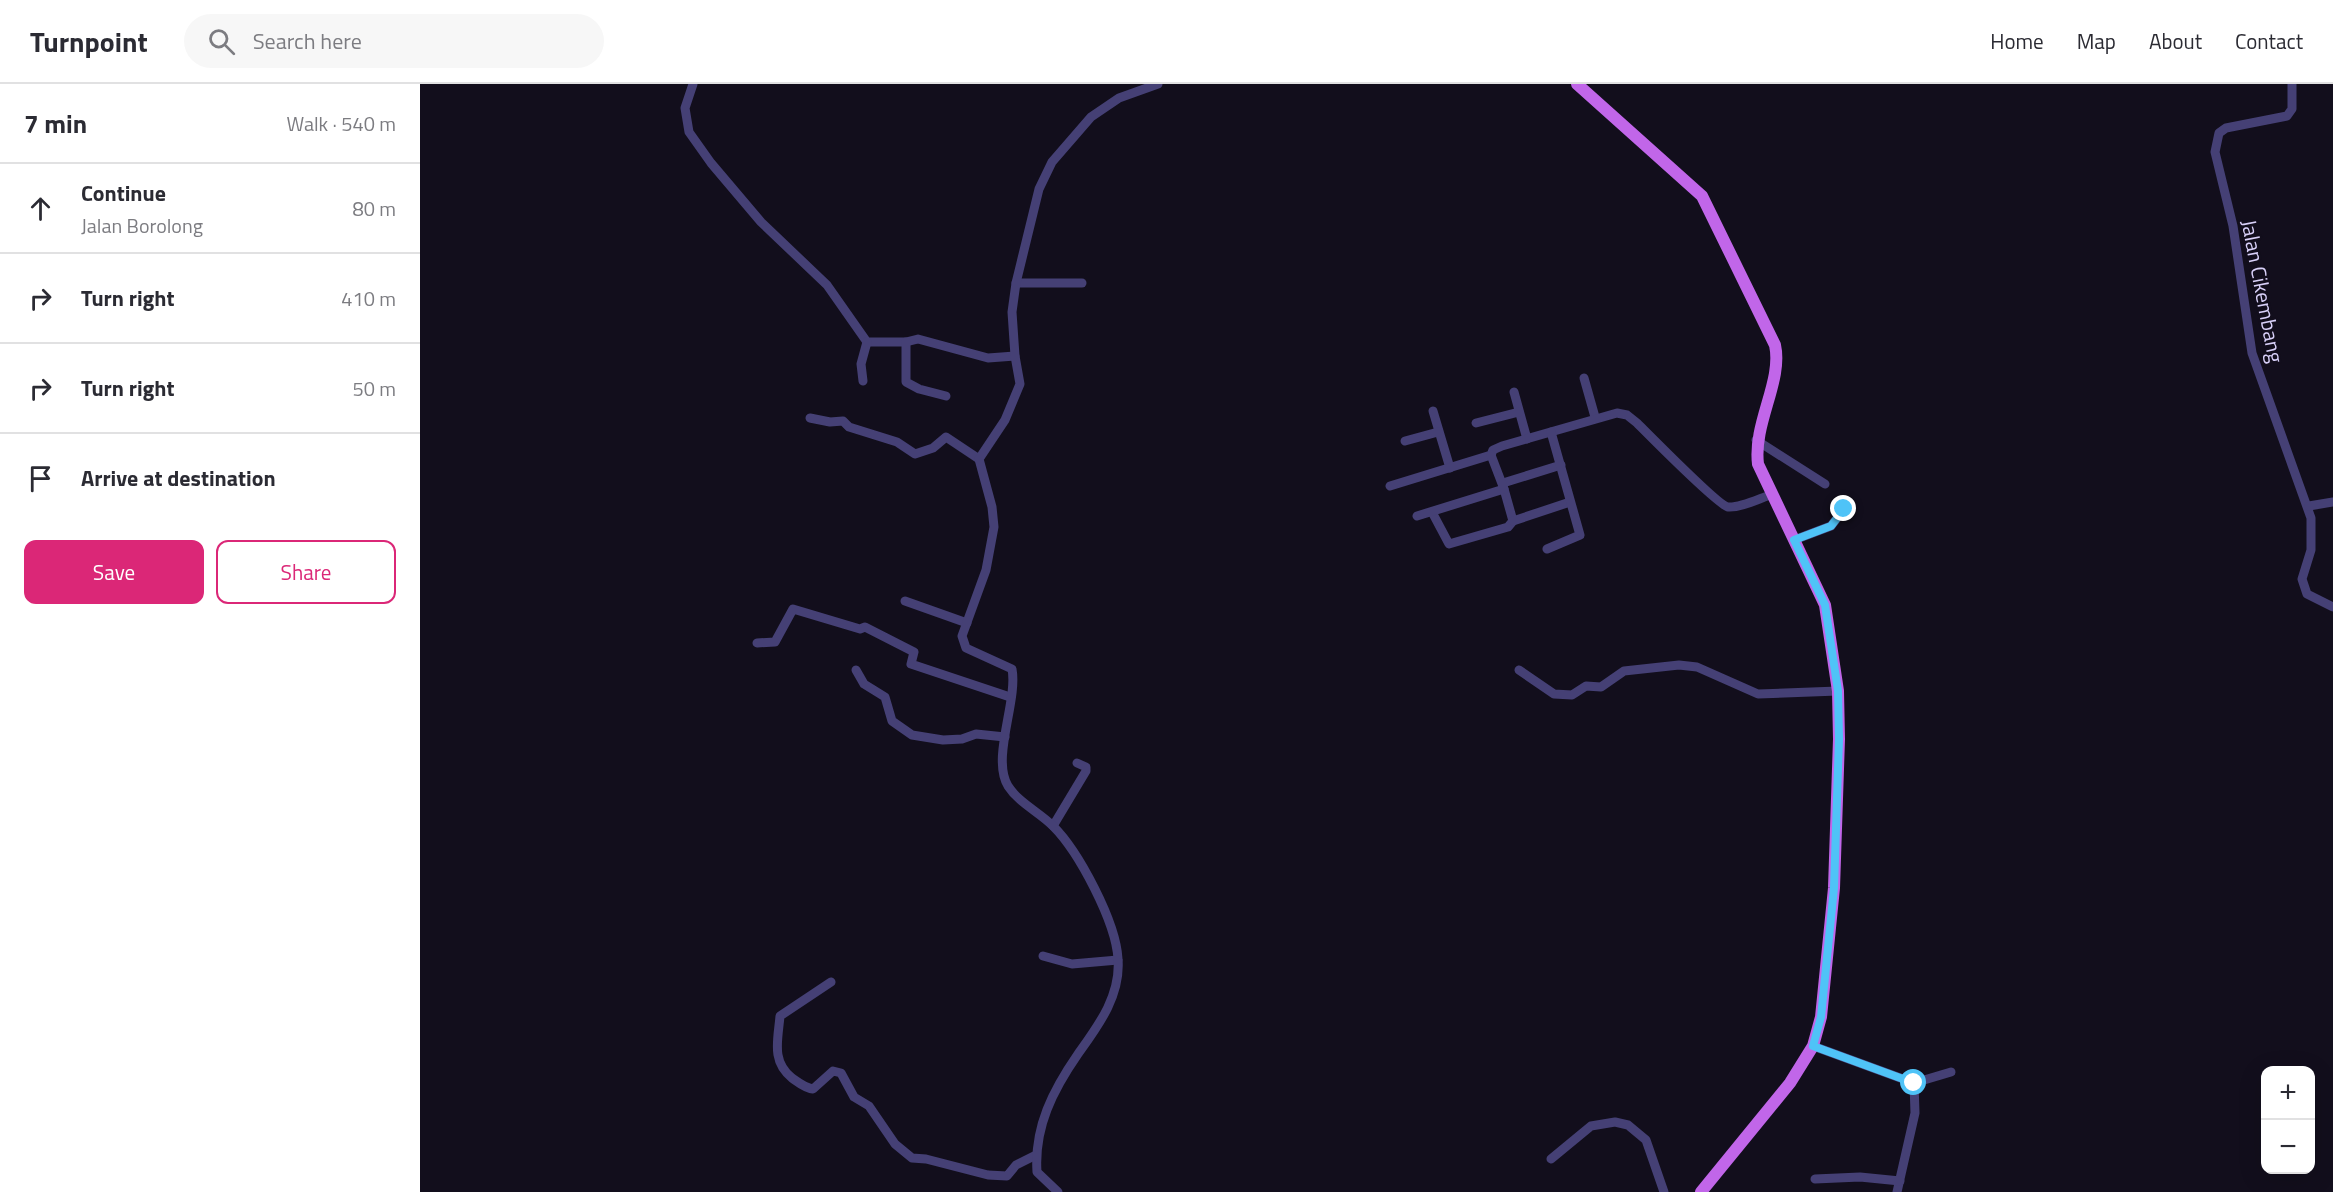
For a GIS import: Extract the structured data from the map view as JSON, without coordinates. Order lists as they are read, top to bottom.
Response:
{
  "streets": {
    "street": ["Jalan Cikembang"]
  },
  "page": {
    "header": "Turnpoint",
    "search": "Search here",
    "nav": [
      "Home",
      "Map",
      "About",
      "Contact"
    ],
    "heading": ["7 min", "Walk · 540 m"],
    "list": [
      ["Continue", "Jalan Borolong", "80 m"],
      ["Turn right", "410 m"],
      ["Turn right", "50 m"],
      "Arrive at destination"
    ],
    "buttons": ["Save", "Share"],
    "map_buttons": ["+", "−"]
  }
}
